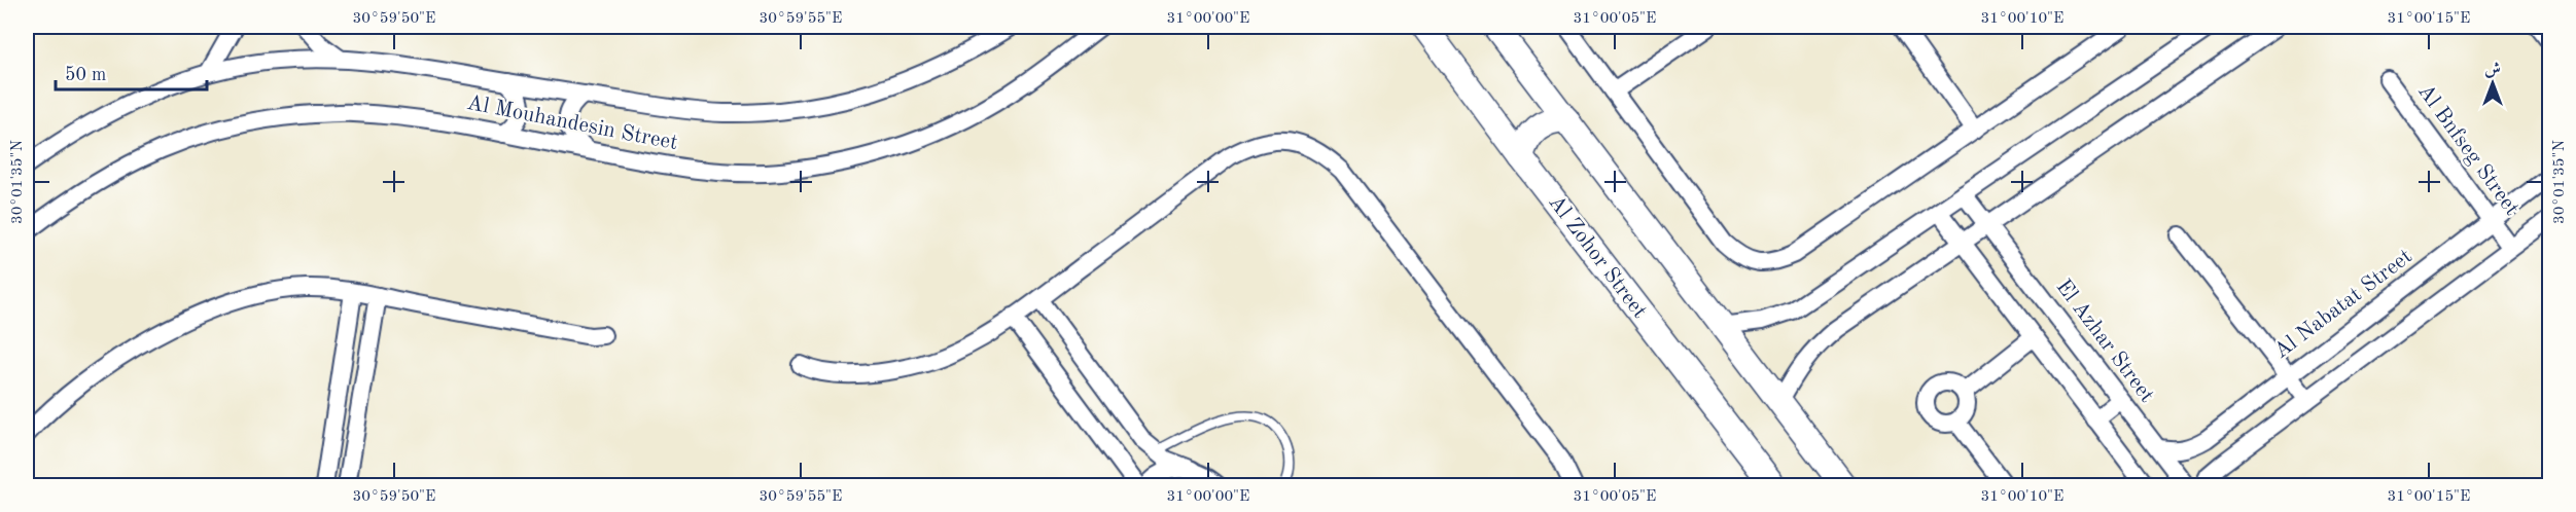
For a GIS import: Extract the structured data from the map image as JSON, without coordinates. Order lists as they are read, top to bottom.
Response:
{
  "streets": {
    "main road": ["Al Zohor Street"],
    "street": [
      "Al Mouhandesin Street",
      "Al Bnfseg Street",
      "Al Nabatat Street",
      "El Azhar Street"
    ]
  },
  "crossings": [
    ["Al Bnfseg Street", "Al Nabatat Street"],
    ["Al Nabatat Street", "El Azhar Street"]
  ],
  "scale_bar": "50 m",
  "north": "top",
  "coordinates": [
    "30°59'50\"E",
    "30°59'55\"E",
    "31°00'00\"E",
    "31°00'05\"E",
    "31°00'10\"E",
    "31°00'15\"E",
    "30°01'35\"N"
  ]
}
